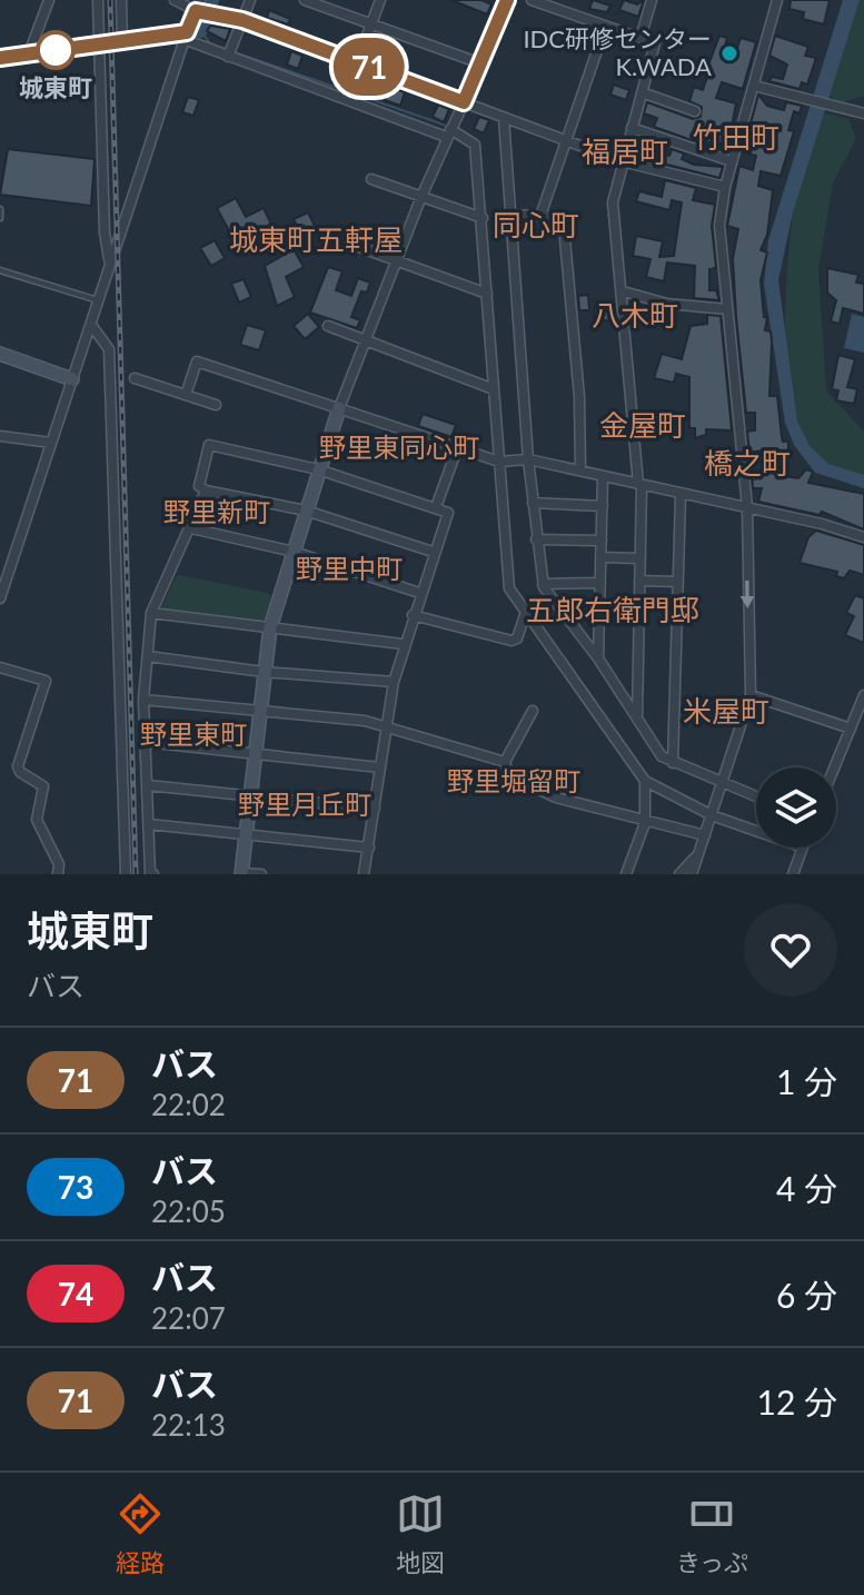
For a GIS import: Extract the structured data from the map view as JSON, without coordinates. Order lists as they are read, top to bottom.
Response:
{
  "districts": [
    "竹田町",
    "福居町",
    "同心町",
    "城東町五軒屋",
    "八木町",
    "金屋町",
    "野里東同心町",
    "橋之町",
    "野里新町",
    "野里中町",
    "五郎右衛門邸",
    "米屋町",
    "野里東町",
    "野里堀留町",
    "野里月丘町"
  ],
  "places": ["城東町", "IDC研修センター K.WADA"],
  "lines": ["bus line 71"],
  "page": {
    "on_map": "71",
    "heading": ["城東町", "バス"],
    "list": [
      {
        "mark": "71",
        "name": "バス",
        "note": "22:02",
        "value": "1 分"
      },
      {
        "mark": "73",
        "name": "バス",
        "note": "22:05",
        "value": "4 分"
      },
      {
        "mark": "74",
        "name": "バス",
        "note": "22:07",
        "value": "6 分"
      },
      {
        "mark": "71",
        "name": "バス",
        "note": "22:13",
        "value": "12 分"
      }
    ],
    "tabs": ["経路", "地図", "きっぷ"]
  }
}
